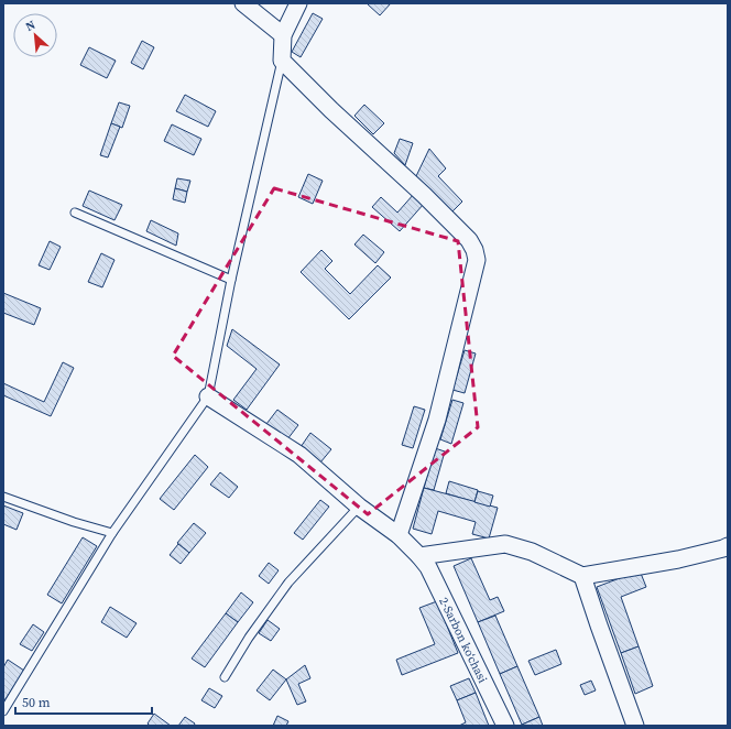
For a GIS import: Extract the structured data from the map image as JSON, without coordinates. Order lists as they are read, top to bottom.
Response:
{
  "streets": {
    "street": ["2-Sarbon koʻchasi"]
  },
  "scale_bar": "50 m",
  "north": "top left"
}
